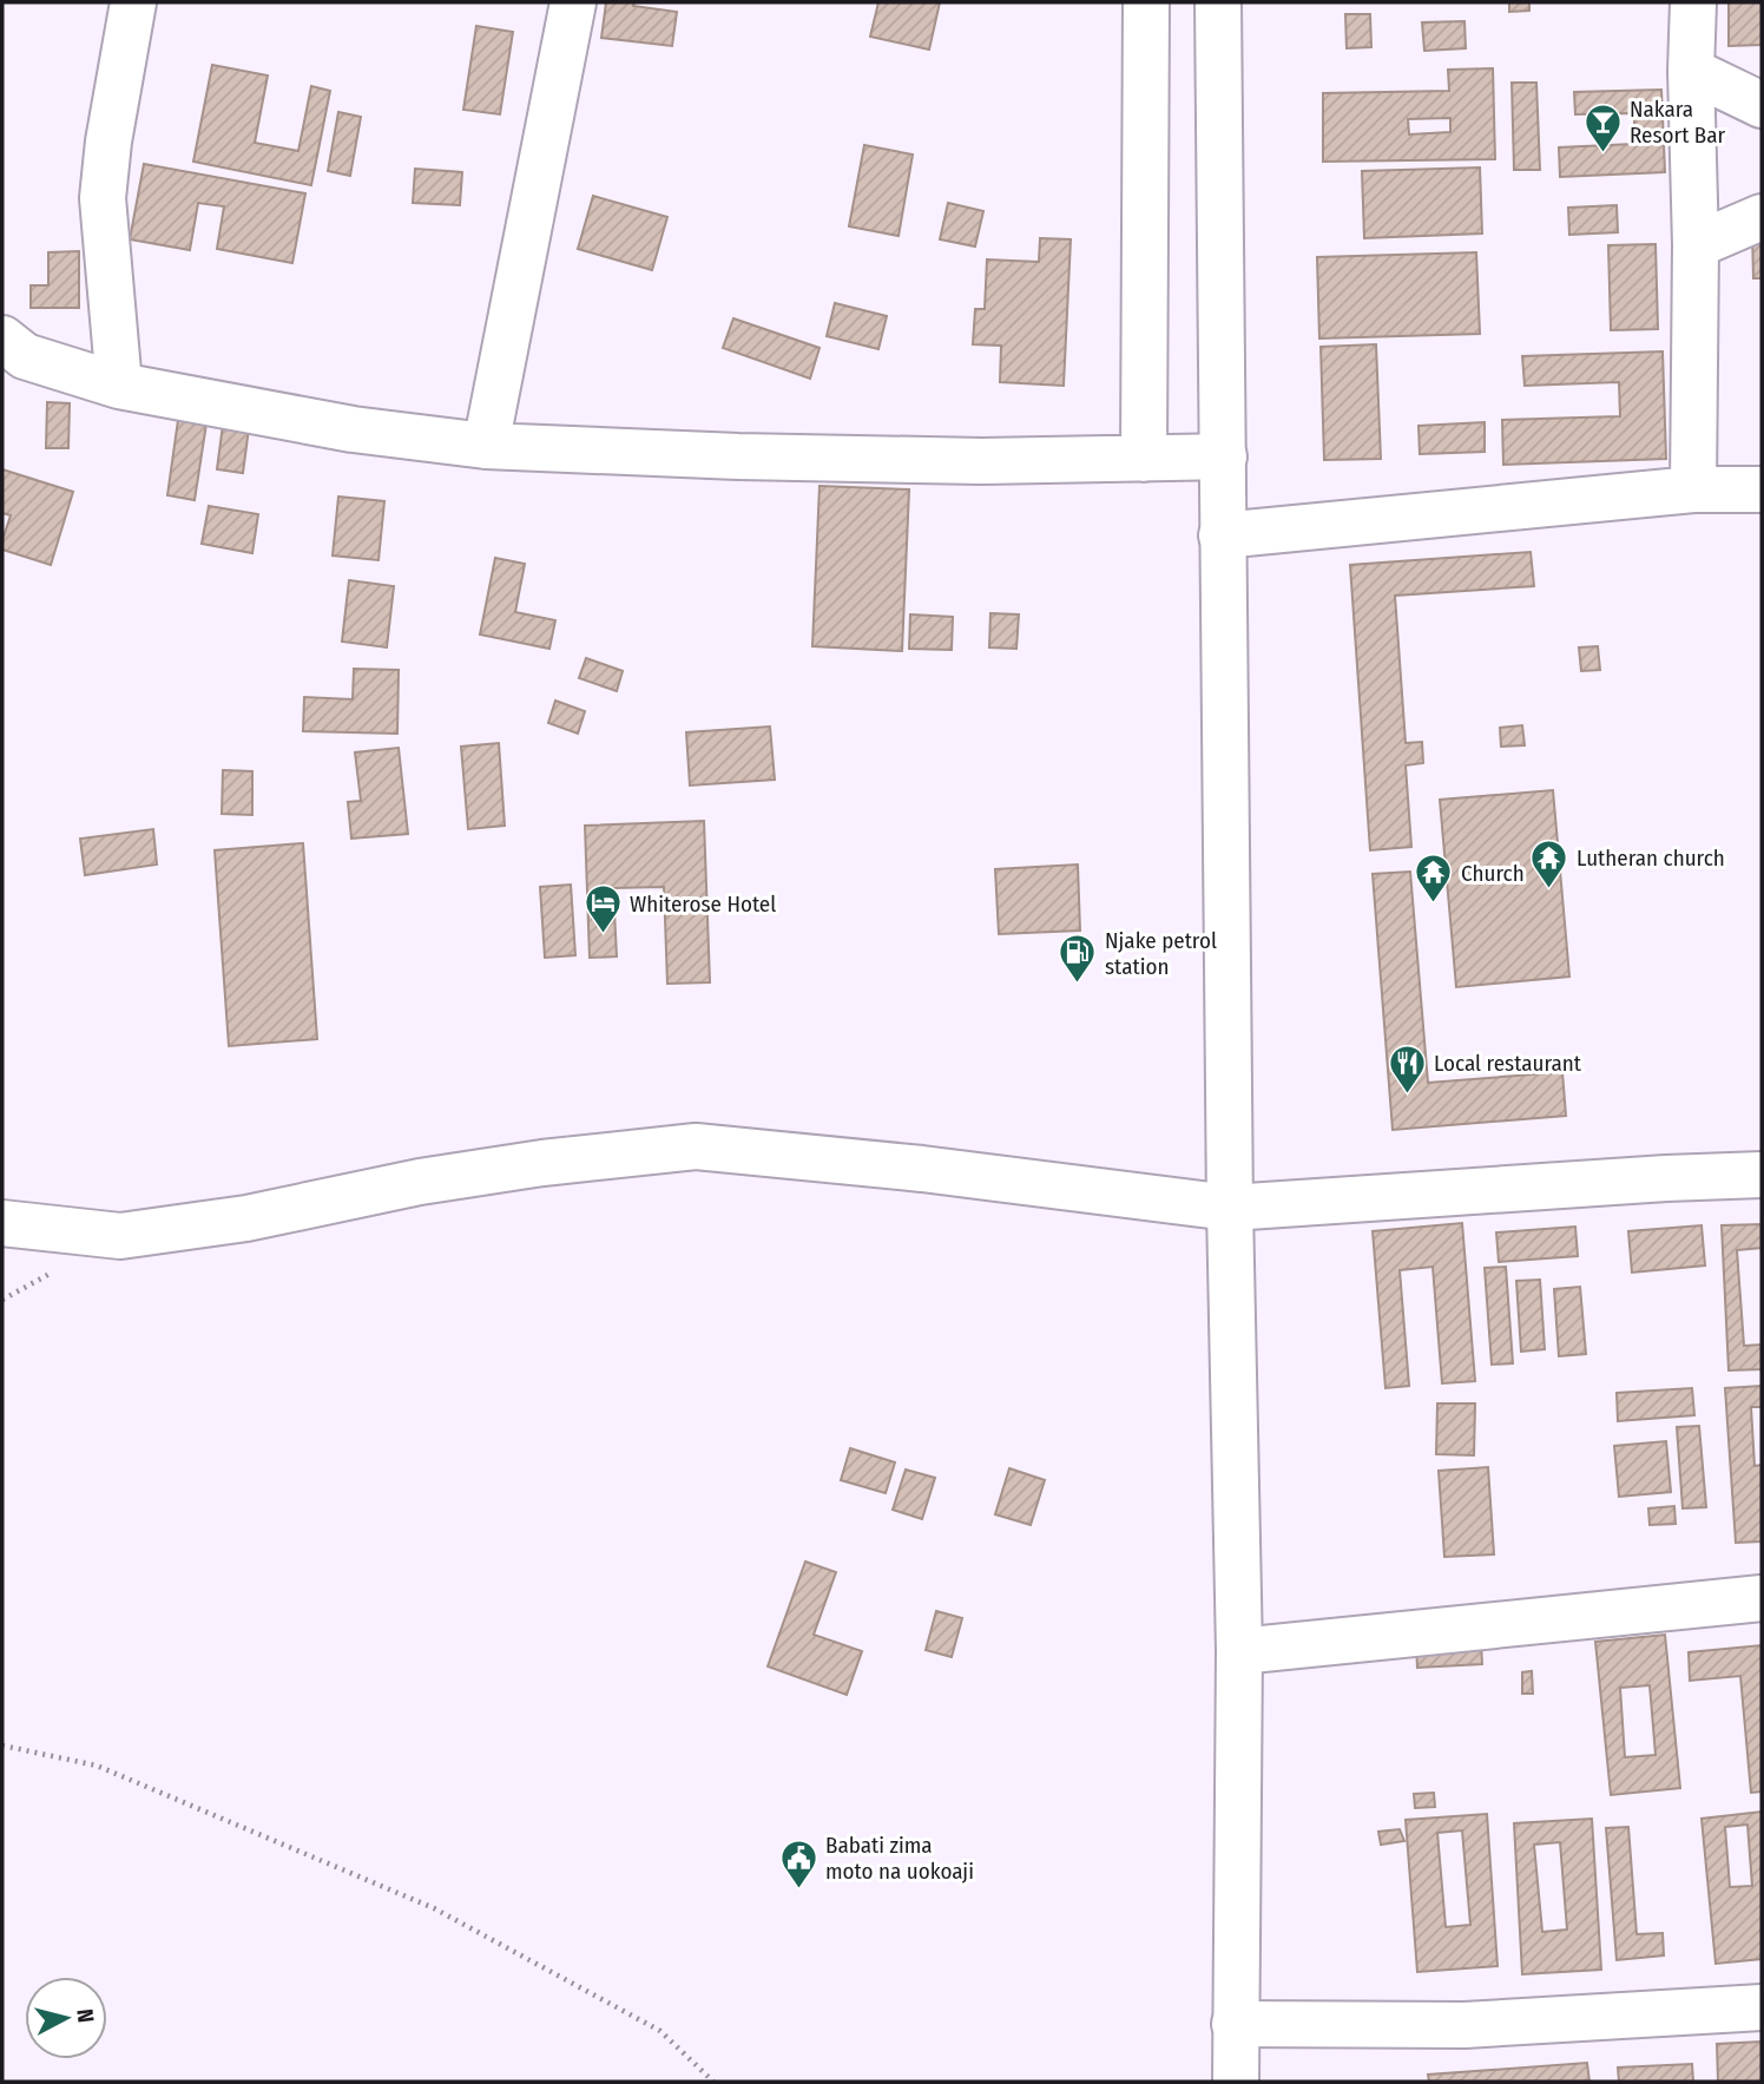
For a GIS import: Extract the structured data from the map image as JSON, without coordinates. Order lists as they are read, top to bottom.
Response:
{
  "places": {
    "bar": ["Nakara Resort Bar"],
    "temple": ["Lutheran church", "Church"],
    "hotel": ["Whiterose Hotel"],
    "fuel station": ["Njake petrol station"],
    "restaurant": ["Local restaurant"],
    "public building": ["Babati zima moto na uokoaji"]
  },
  "north": "right"
}
